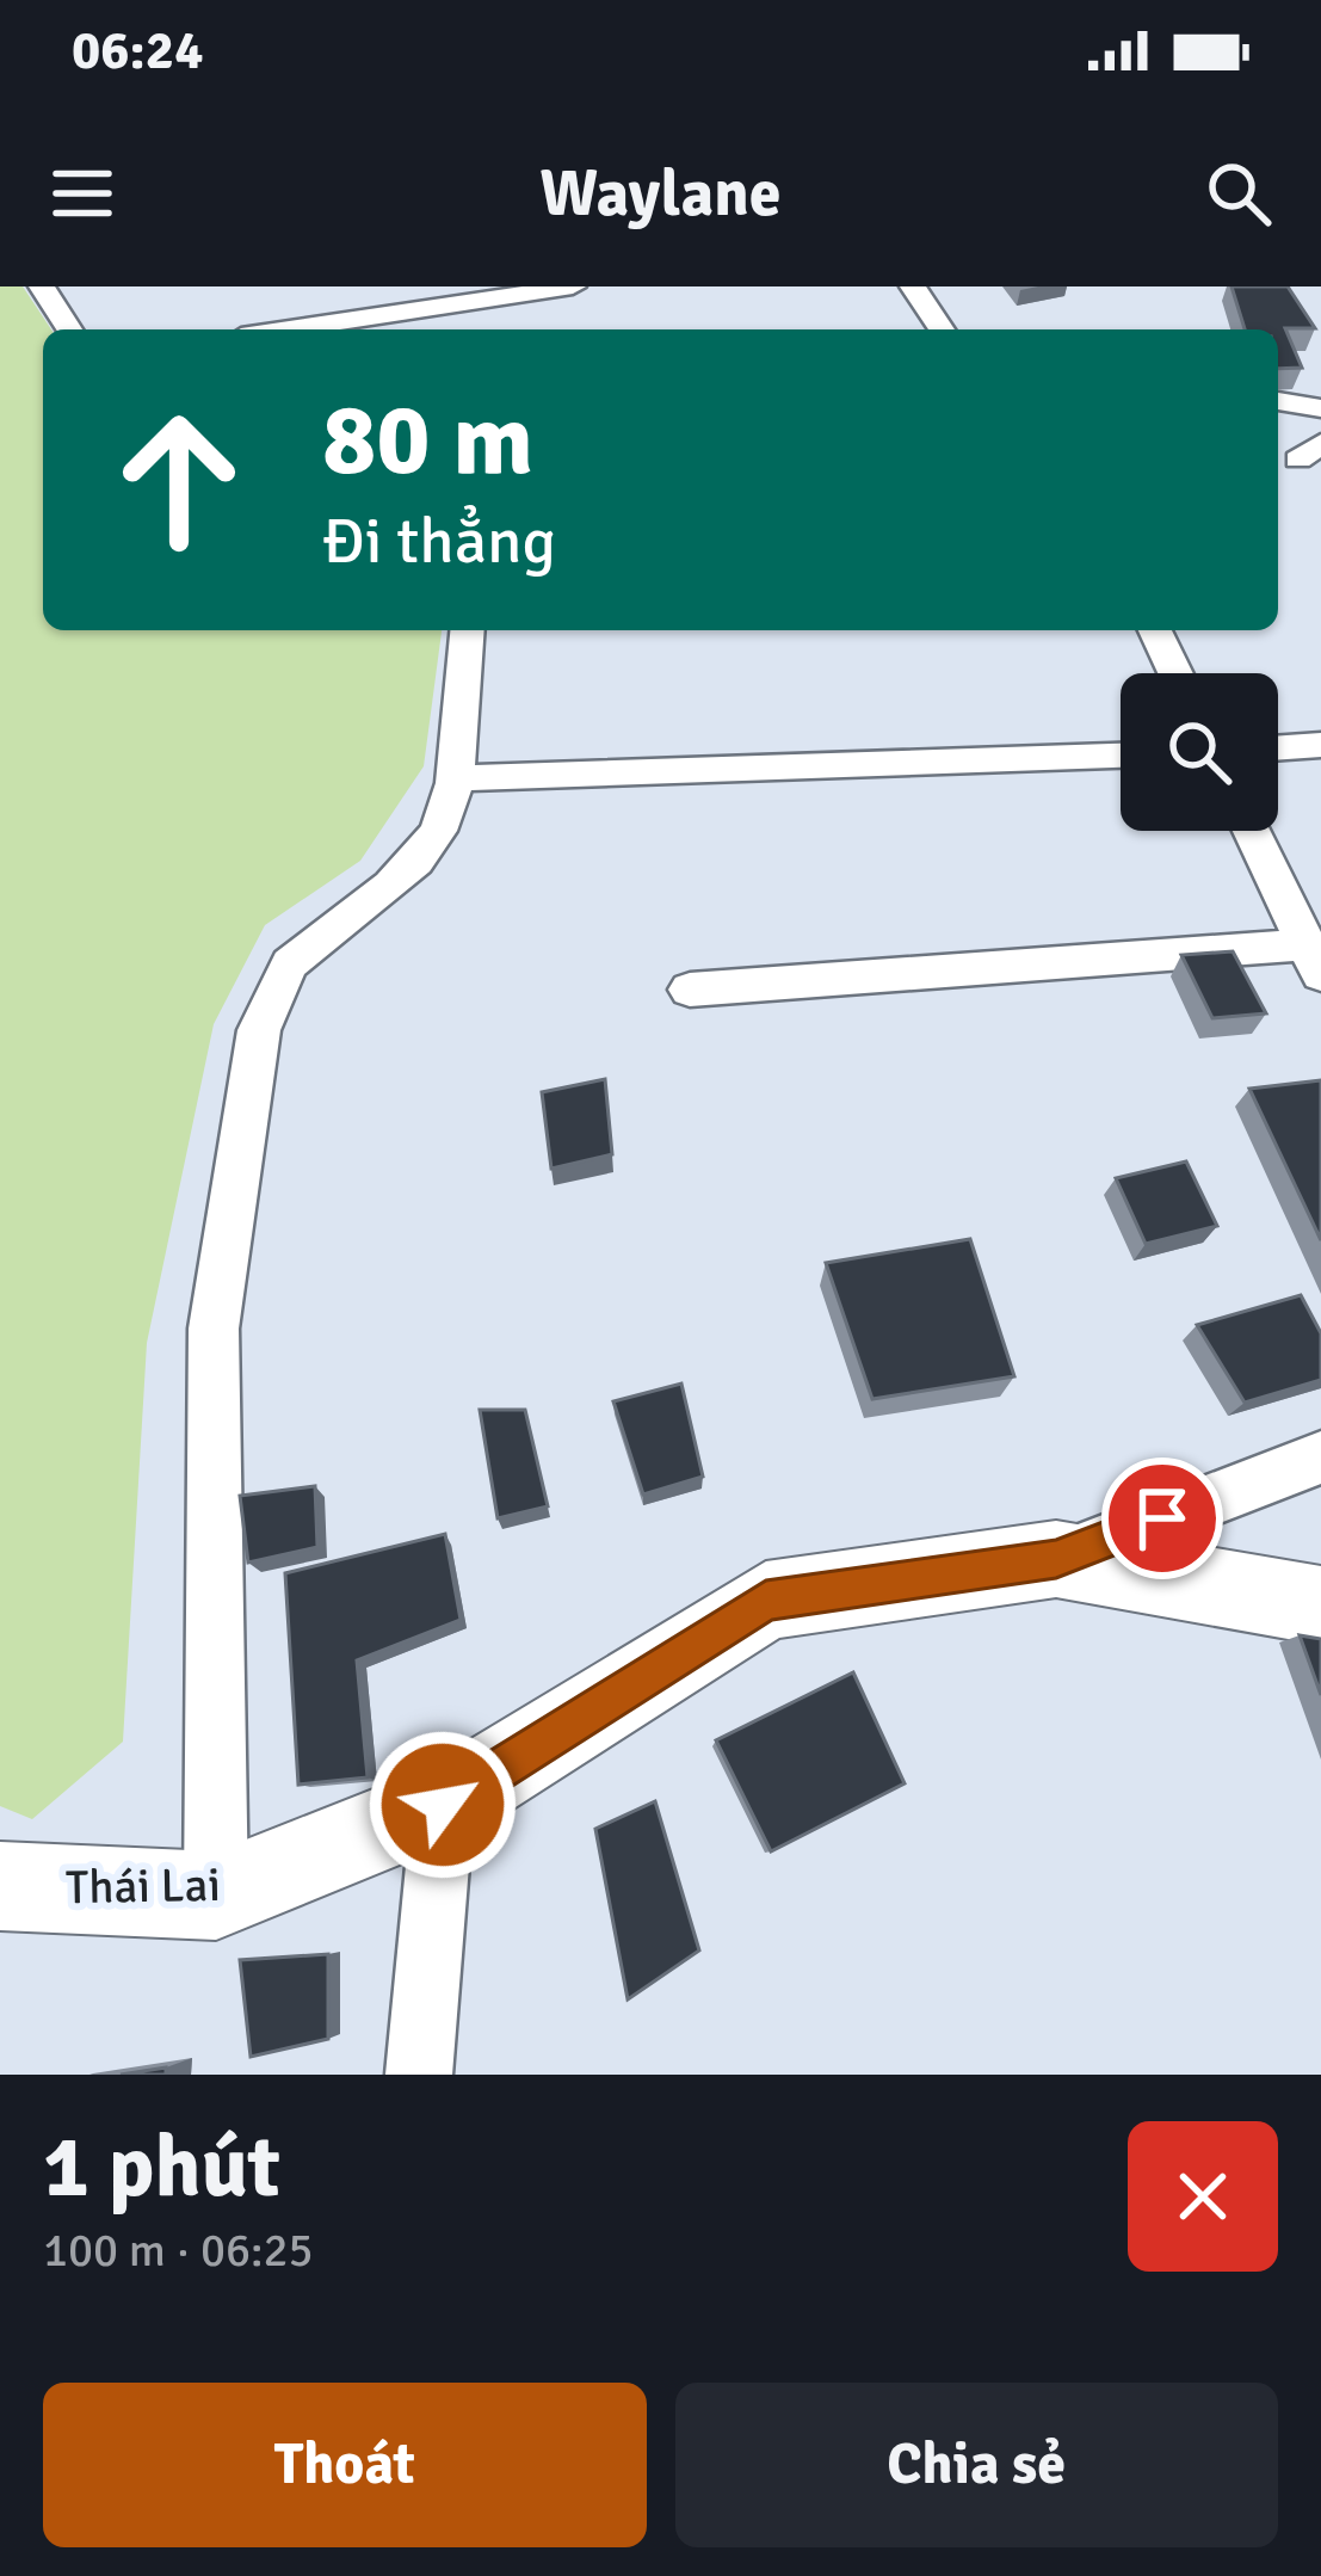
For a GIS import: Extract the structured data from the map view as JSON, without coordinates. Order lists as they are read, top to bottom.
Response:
{
  "streets": {
    "street": ["Thái Lai"]
  },
  "page": {
    "status": "06:24",
    "header": "Waylane",
    "turn": ["80 m", "Đi thẳng"],
    "heading": ["1 phút", "100 m · 06:25"],
    "buttons": ["Thoát", "Chia sẻ"]
  }
}
